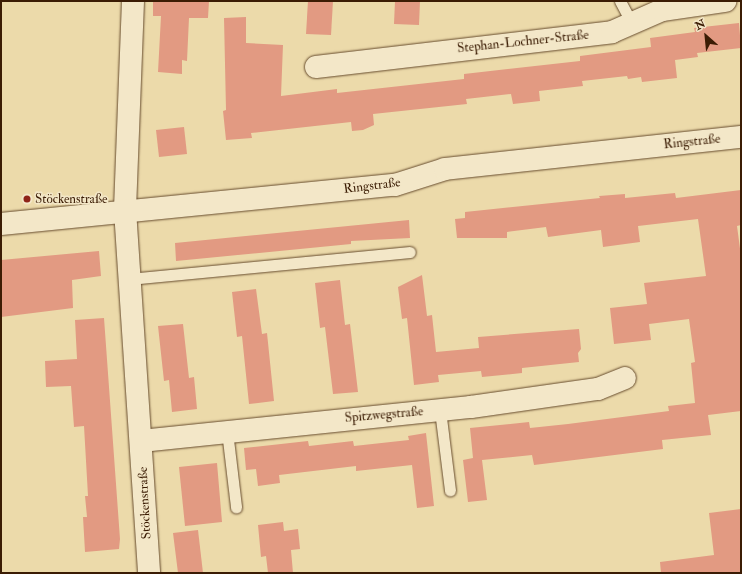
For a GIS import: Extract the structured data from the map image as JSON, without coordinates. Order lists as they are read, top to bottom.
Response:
{
  "streets": {
    "street": [
      "Stephan-Lochner-Straße",
      "Ringstraße",
      "Spitzwegstraße",
      "Stöckenstraße"
    ]
  },
  "crossings": [
    ["Ringstraße", "Stöckenstraße"],
    ["Spitzwegstraße", "Stöckenstraße"]
  ],
  "places": ["Stöckenstraße"],
  "north": "top left"
}
